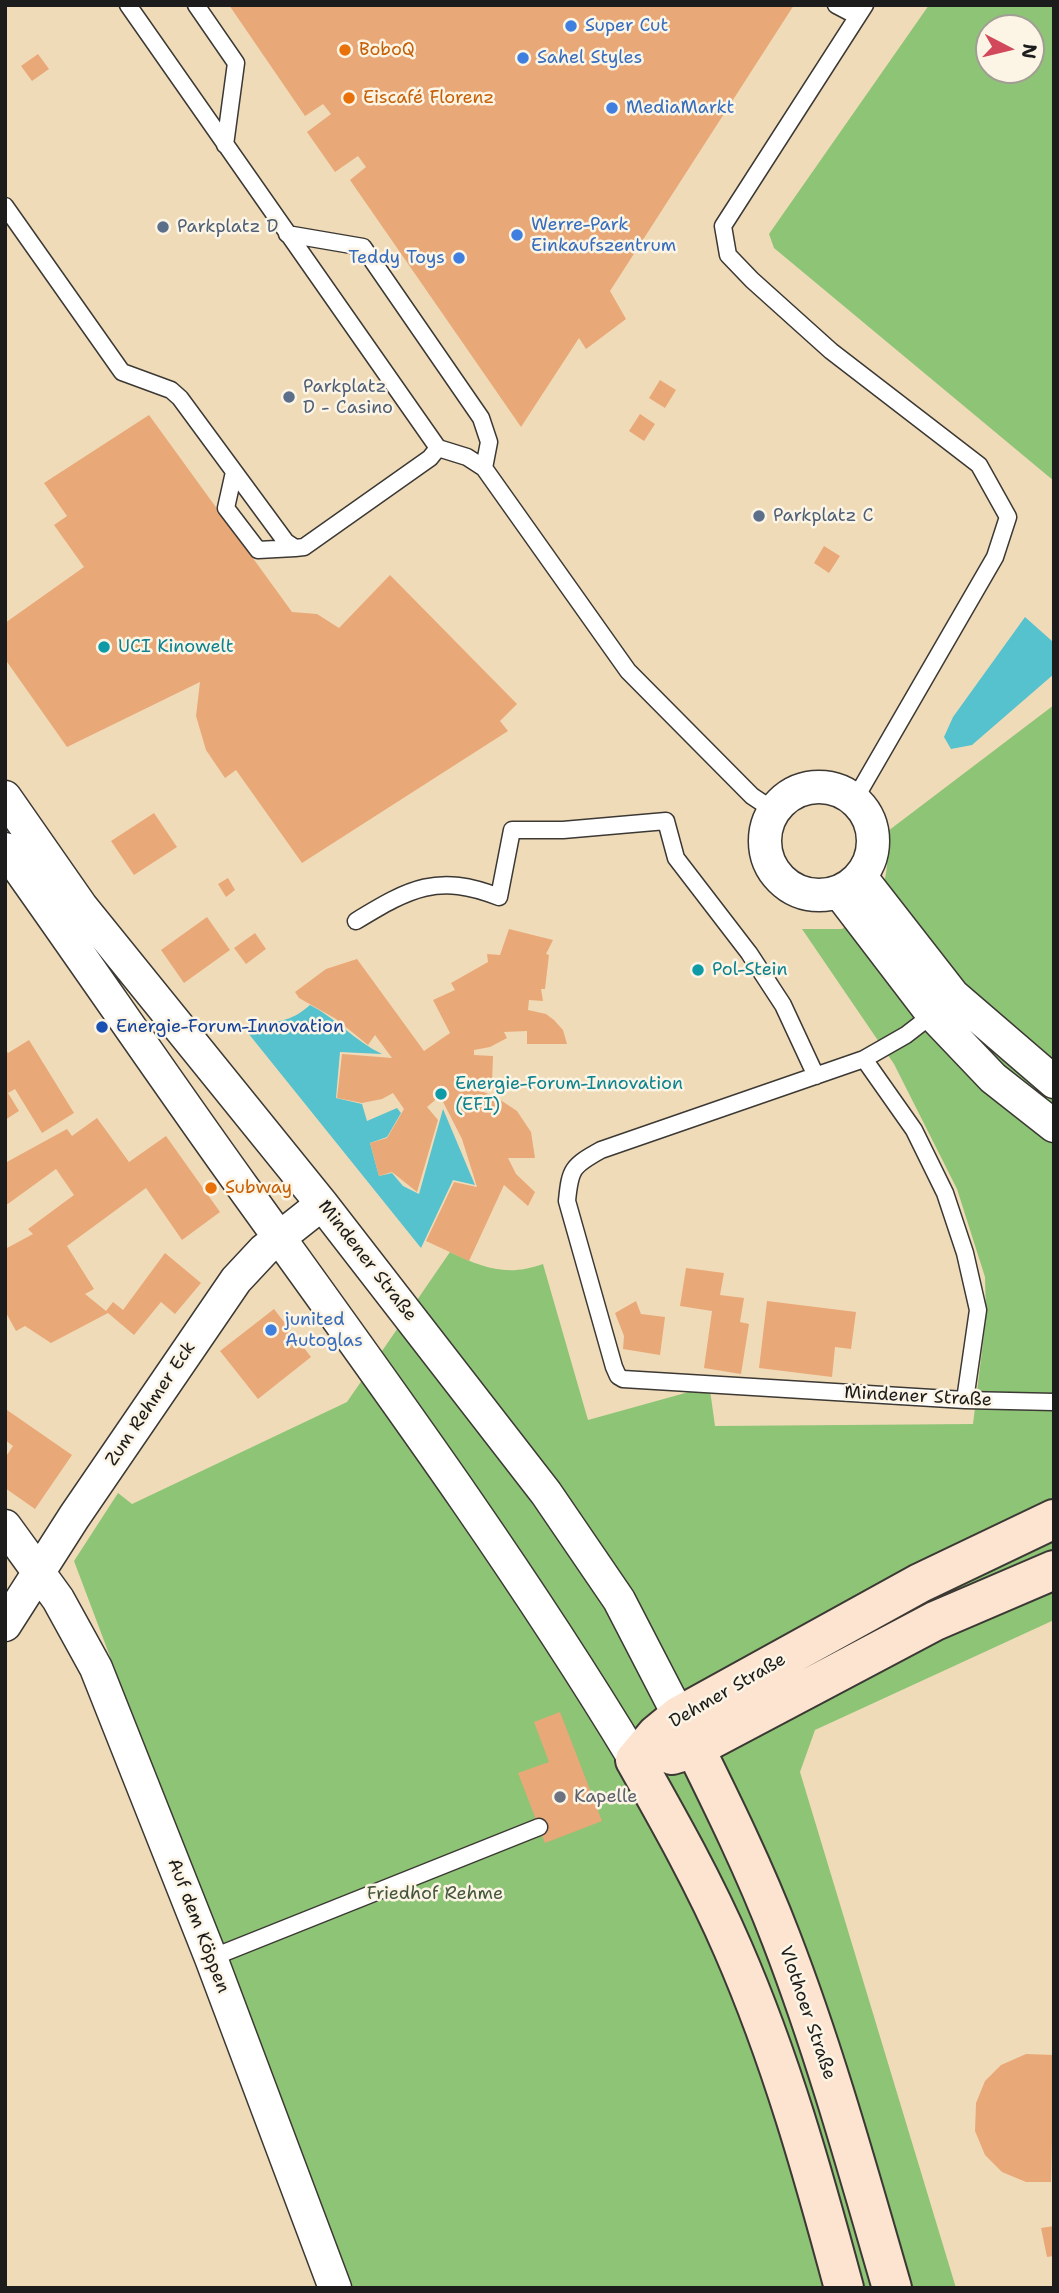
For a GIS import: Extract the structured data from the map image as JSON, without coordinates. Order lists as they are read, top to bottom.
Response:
{
  "streets": {
    "main road": ["Dehmer Straße", "Vlothoer Straße"],
    "street": ["Mindener Straße", "Zum Rehmer Eck", "Auf dem Köppen"]
  },
  "crossings": [
    ["Mindener Straße", "Zum Rehmer Eck"],
    ["Mindener Straße", "Dehmer Straße"],
    ["Mindener Straße", "Vlothoer Straße"],
    ["Zum Rehmer Eck", "Auf dem Köppen"],
    ["Dehmer Straße", "Vlothoer Straße"]
  ],
  "parks": ["Friedhof Rehme"],
  "places": [
    "Super Cut",
    "BoboQ",
    "Sahel Styles",
    "Eiscafé Florenz",
    "MediaMarkt",
    "Parkplatz D",
    "Werre-Park Einkaufszentrum",
    "Teddy Toys",
    "Parkplatz D - Casino",
    "Parkplatz C",
    "UCI Kinowelt",
    "Pol-Stein",
    "Energie-Forum-Innovation",
    "Energie-Forum-Innovation (EFI)",
    "Subway",
    "junited Autoglas",
    "Kapelle"
  ],
  "north": "right"
}
